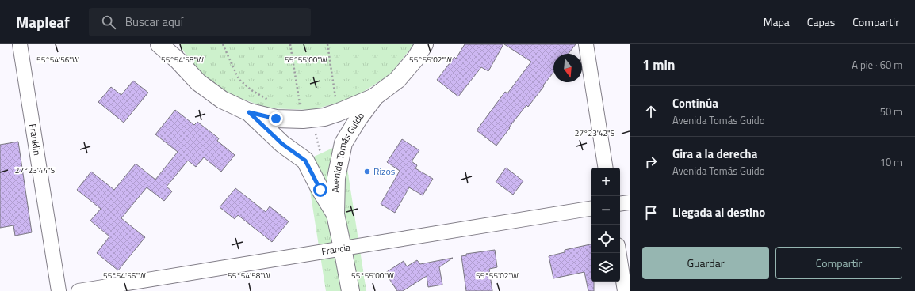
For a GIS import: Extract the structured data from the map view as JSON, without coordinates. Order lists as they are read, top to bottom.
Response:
{
  "streets": {
    "main road": ["Avenida Tomás Guido"],
    "street": ["Franklin", "Francia"]
  },
  "crossings": [
    ["Avenida Tomás Guido", "Francia"]
  ],
  "places": ["Rizos"],
  "north": "bottom",
  "page": {
    "header": "Mapleaf",
    "search": "Buscar aquí",
    "nav": ["Mapa", "Capas", "Compartir"],
    "heading": ["1 min", "A pie · 60 m"],
    "list": [
      ["Continúa", "Avenida Tomás Guido", "50 m"],
      ["Gira a la derecha", "Avenida Tomás Guido", "10 m"],
      "Llegada al destino"
    ],
    "map_buttons": ["+", "−"],
    "buttons": ["Guardar", "Compartir"]
  },
  "coordinates": [
    "55°54'56\"W",
    "55°54'58\"W",
    "55°55'00\"W",
    "55°55'02\"W",
    "27°23'42\"S",
    "27°23'44\"S"
  ]
}
